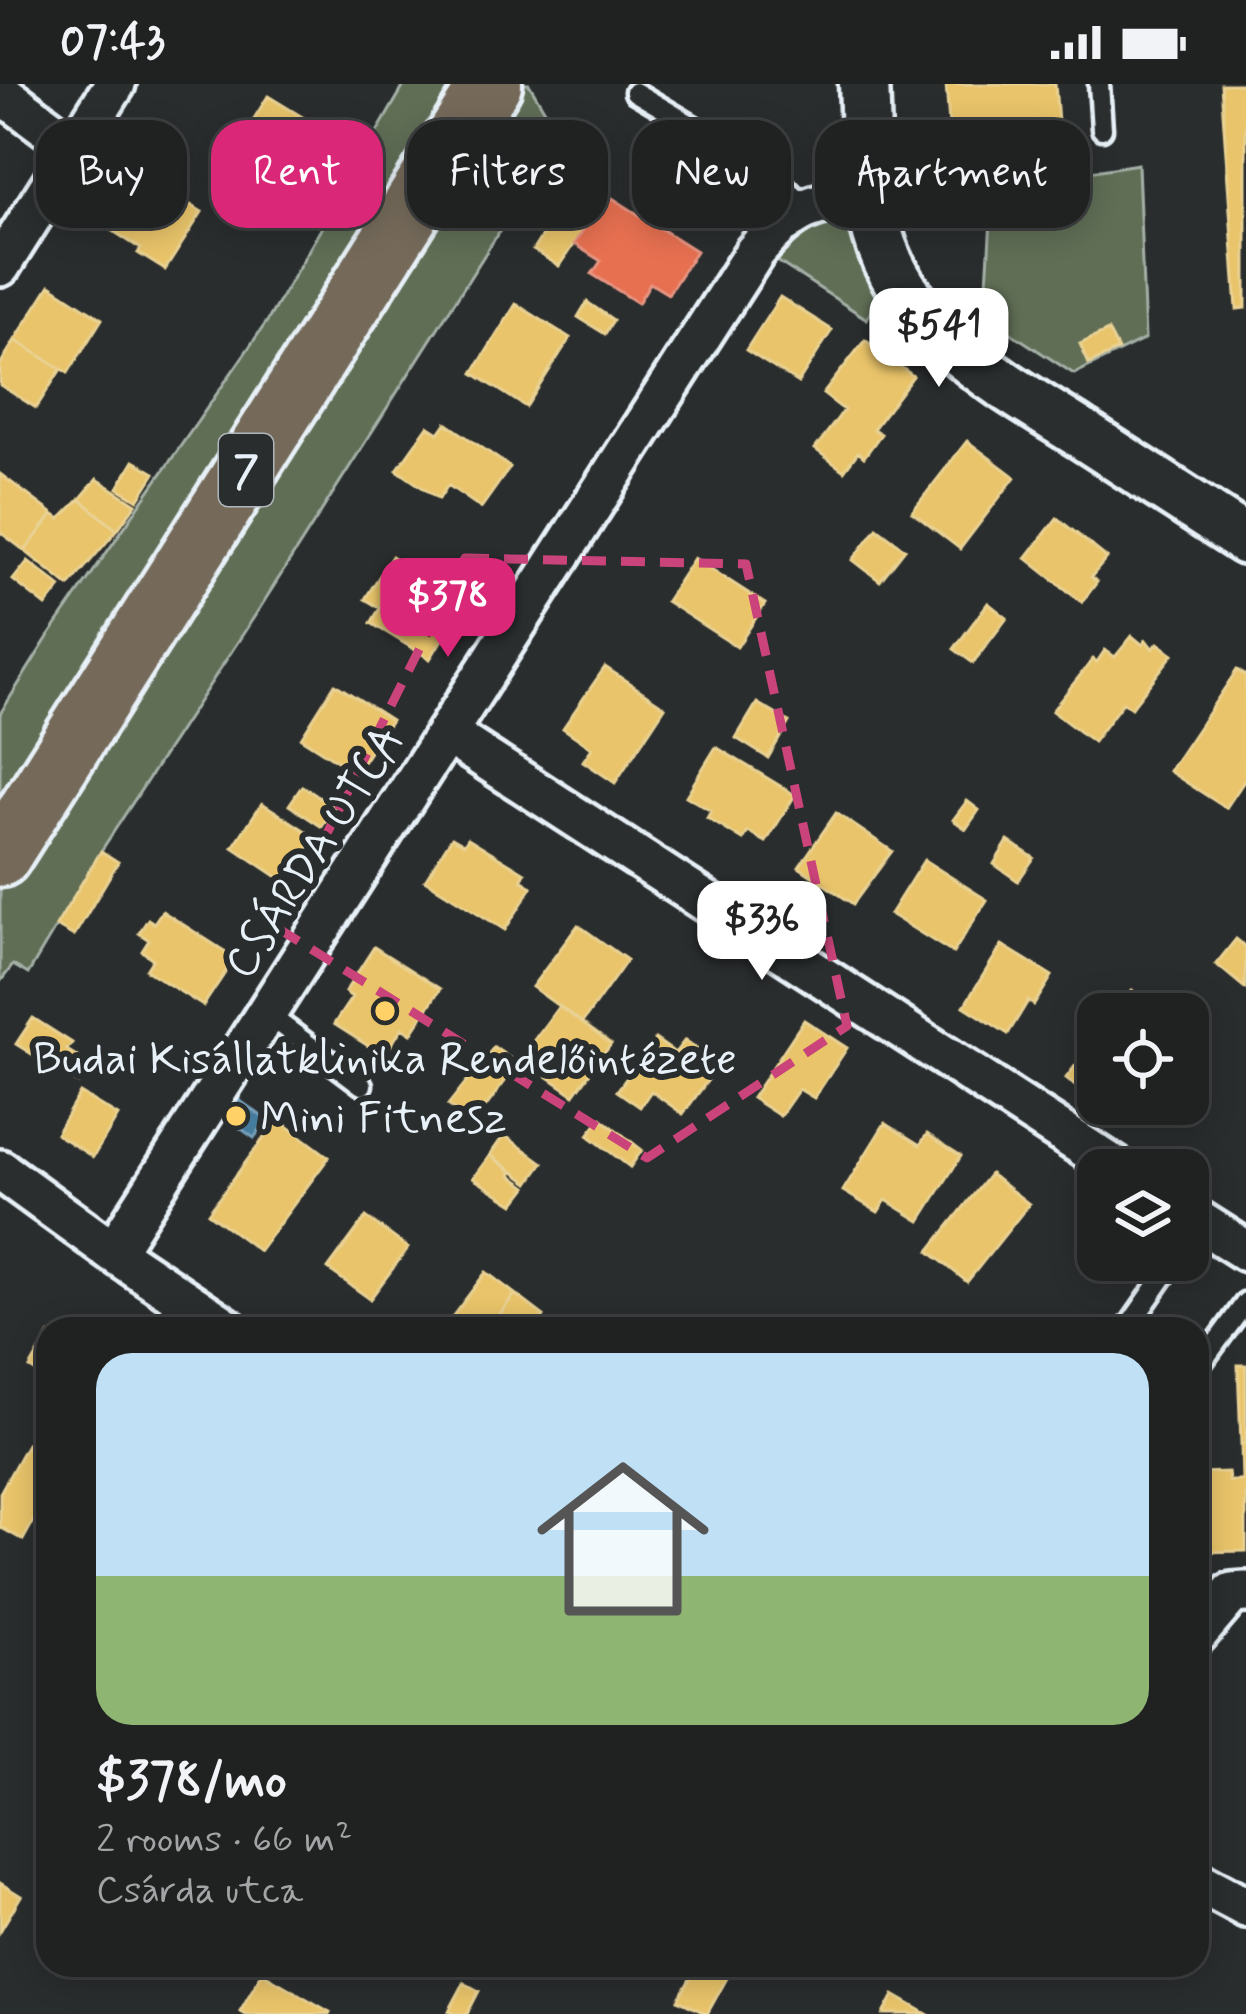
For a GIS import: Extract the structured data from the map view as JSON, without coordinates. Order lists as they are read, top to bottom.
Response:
{
  "streets": {
    "main road": ["7"],
    "street": ["CSÁRDA UTCA"]
  },
  "places": ["Budai Kisállatklinika Rendelőintézete", "Mini Fitnesz"],
  "page": {
    "status": "07:43",
    "chip": [
      "Buy",
      "Rent",
      "Filters",
      "New",
      "Apartment"
    ],
    "price": ["$541", "$378", "$336"],
    "list": [
      {
        "name": "$378/mo",
        "note": "2 rooms · 66 m² · Csárda utca"
      }
    ]
  }
}
